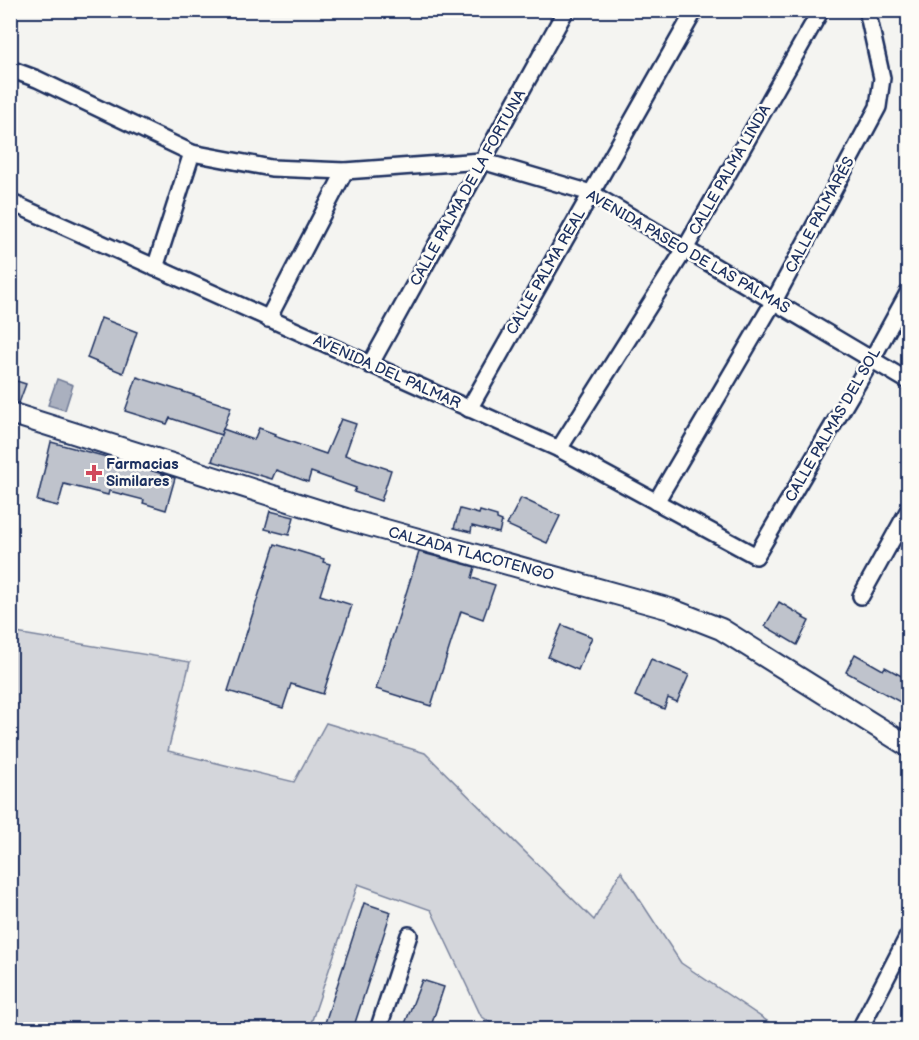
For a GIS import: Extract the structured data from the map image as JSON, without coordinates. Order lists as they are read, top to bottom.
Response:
{
  "streets": {
    "street": [
      "CALLE PALMA LINDA",
      "CALLE PALMA DE LA FORTUNA",
      "CALLE PALMARÉS",
      "AVENIDA PASEO DE LAS PALMAS",
      "CALLE PALMA REAL",
      "AVENIDA DEL PALMAR",
      "CALLE PALMAS DEL SOL",
      "CALZADA TLACOTENGO"
    ]
  },
  "crossings": [
    ["CALLE PALMA LINDA", "AVENIDA PASEO DE LAS PALMAS"],
    ["CALLE PALMA LINDA", "AVENIDA DEL PALMAR"],
    ["CALLE PALMA DE LA FORTUNA", "AVENIDA PASEO DE LAS PALMAS"],
    ["CALLE PALMA DE LA FORTUNA", "AVENIDA DEL PALMAR"],
    ["CALLE PALMARÉS", "AVENIDA PASEO DE LAS PALMAS"],
    ["CALLE PALMARÉS", "AVENIDA DEL PALMAR"],
    ["AVENIDA PASEO DE LAS PALMAS", "CALLE PALMA REAL"],
    ["AVENIDA PASEO DE LAS PALMAS", "CALLE PALMAS DEL SOL"],
    ["CALLE PALMA REAL", "AVENIDA DEL PALMAR"],
    ["AVENIDA DEL PALMAR", "CALLE PALMAS DEL SOL"]
  ],
  "places": {
    "health": ["Farmacias Similares"]
  }
}
